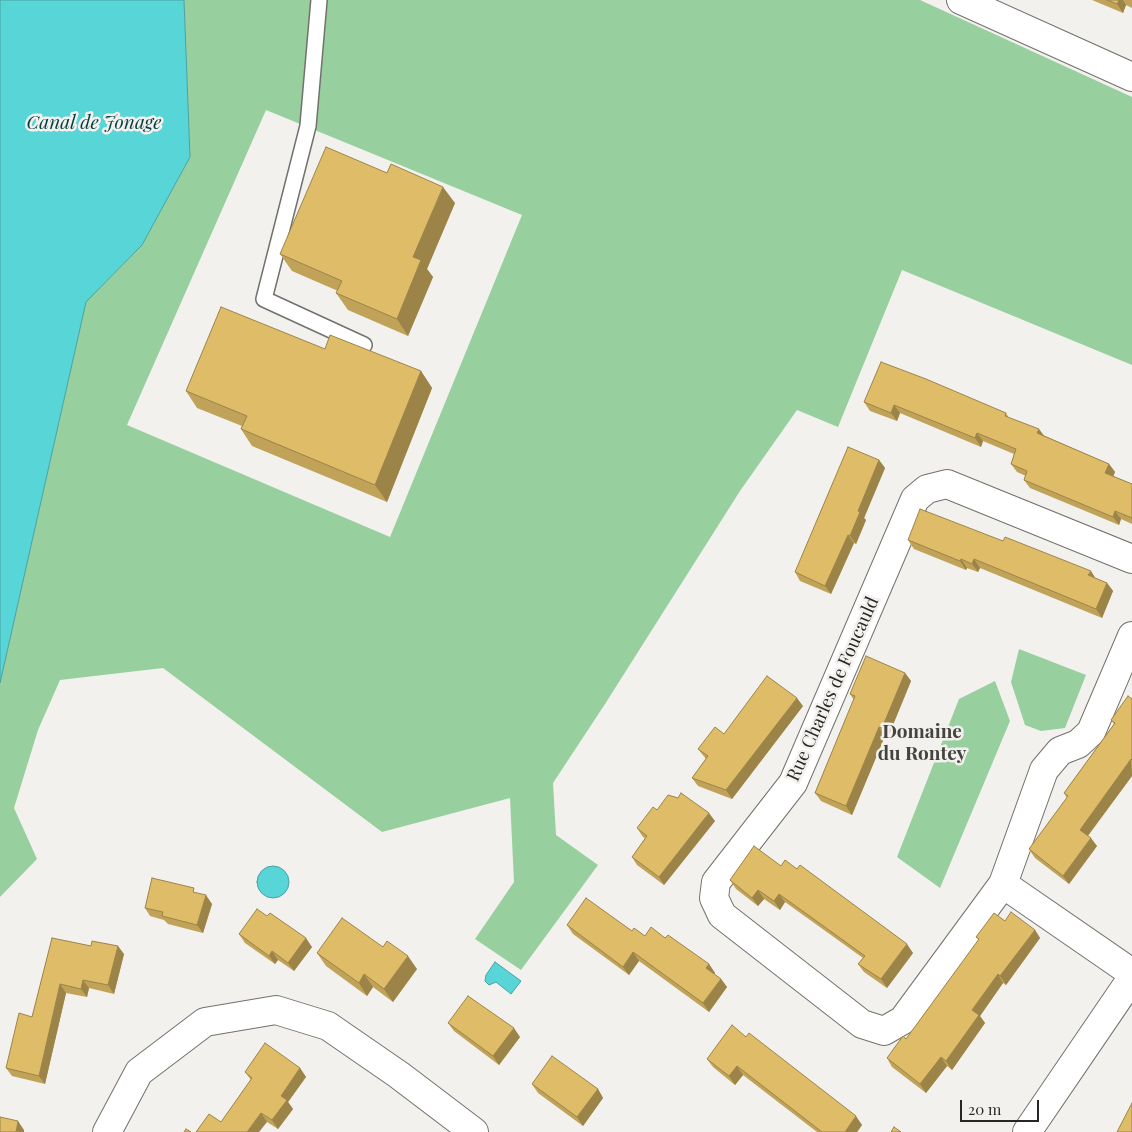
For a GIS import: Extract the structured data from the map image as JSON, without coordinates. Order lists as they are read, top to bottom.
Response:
{
  "streets": {
    "street": ["Rue Charles de Foucauld"]
  },
  "districts": ["Domaine du Rontey"],
  "water": ["Canal de Jonage"],
  "scale_bar": "20 m"
}
